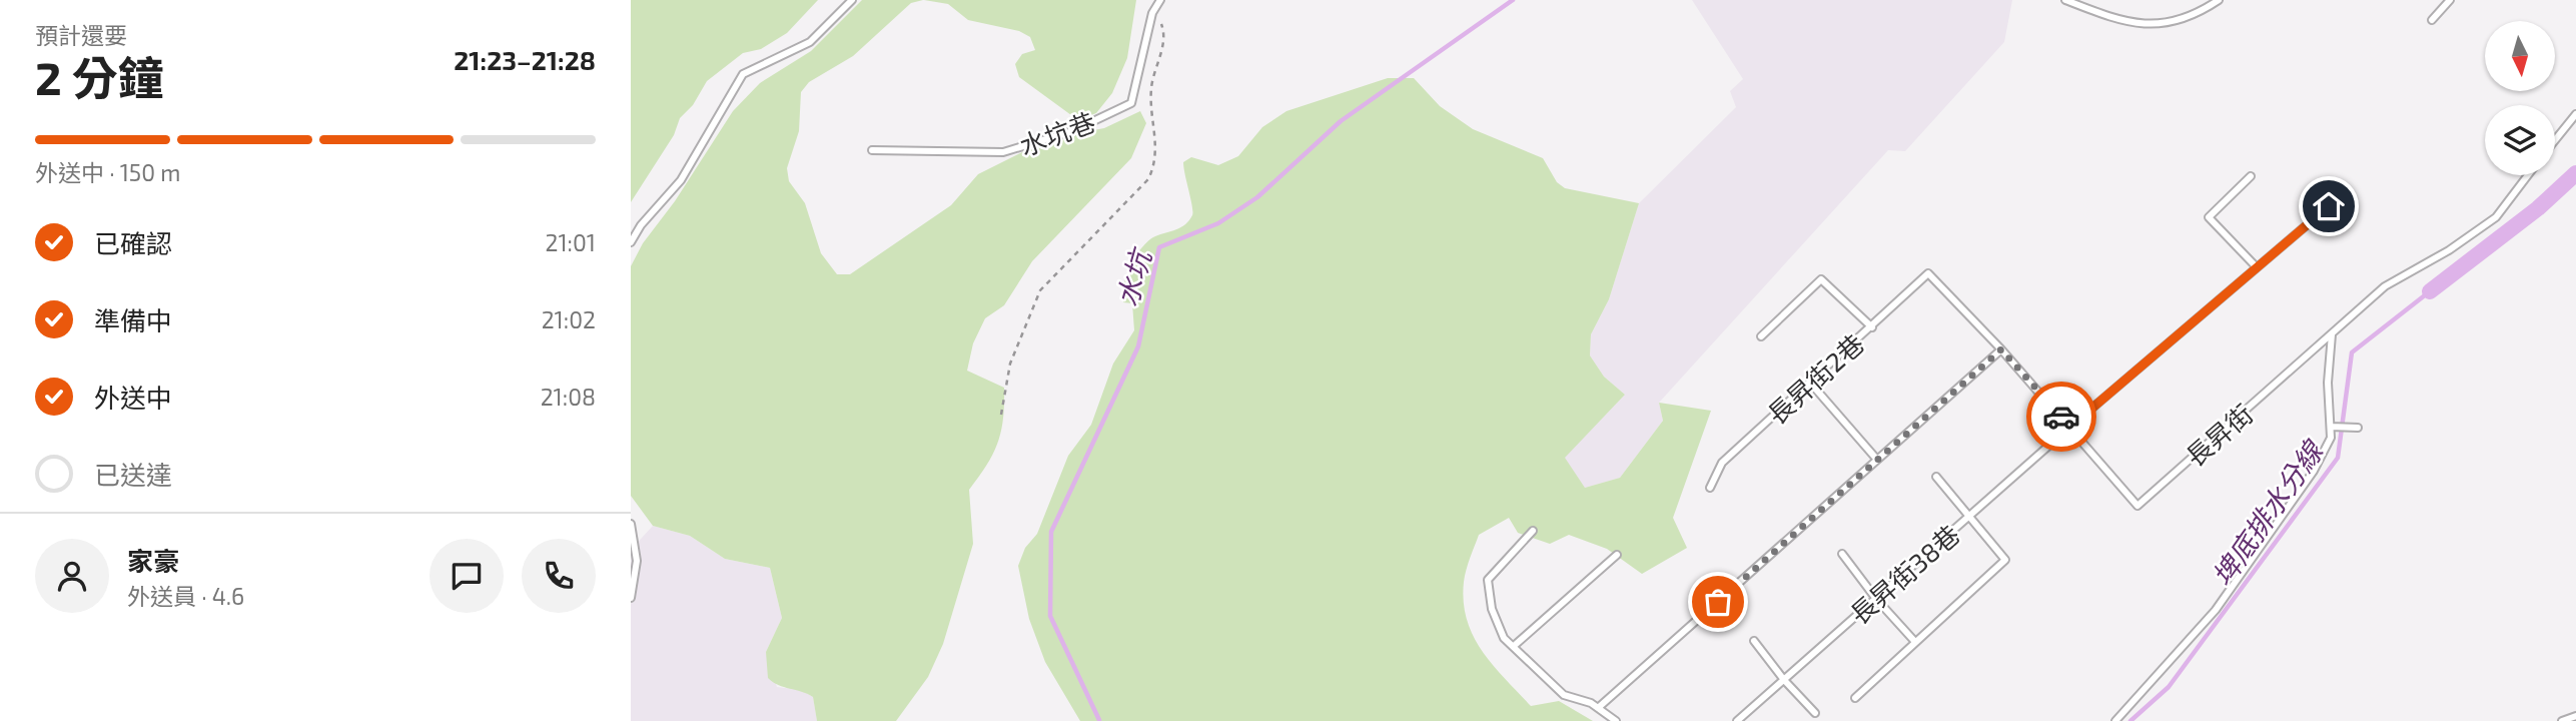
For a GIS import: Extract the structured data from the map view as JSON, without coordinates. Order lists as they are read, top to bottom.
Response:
{
  "streets": {
    "lane": [
      "水坑巷",
      "長昇街2巷",
      "長昇街",
      "長昇街38巷"
    ]
  },
  "crossings": [
    ["長昇街2巷", "長昇街"],
    ["長昇街", "長昇街38巷"]
  ],
  "water": ["水坑", "埤底排水分線"],
  "north": "bottom",
  "page": {
    "heading": ["2 分鐘", "預計還要", "21:23–21:28"],
    "panel": ["家豪", "外送員 · 4.6"],
    "bar": "外送中 · 150 m",
    "list": [
      ["已確認", "21:01"],
      ["準備中", "21:02"],
      ["外送中", "21:08"],
      "已送達"
    ]
  }
}
